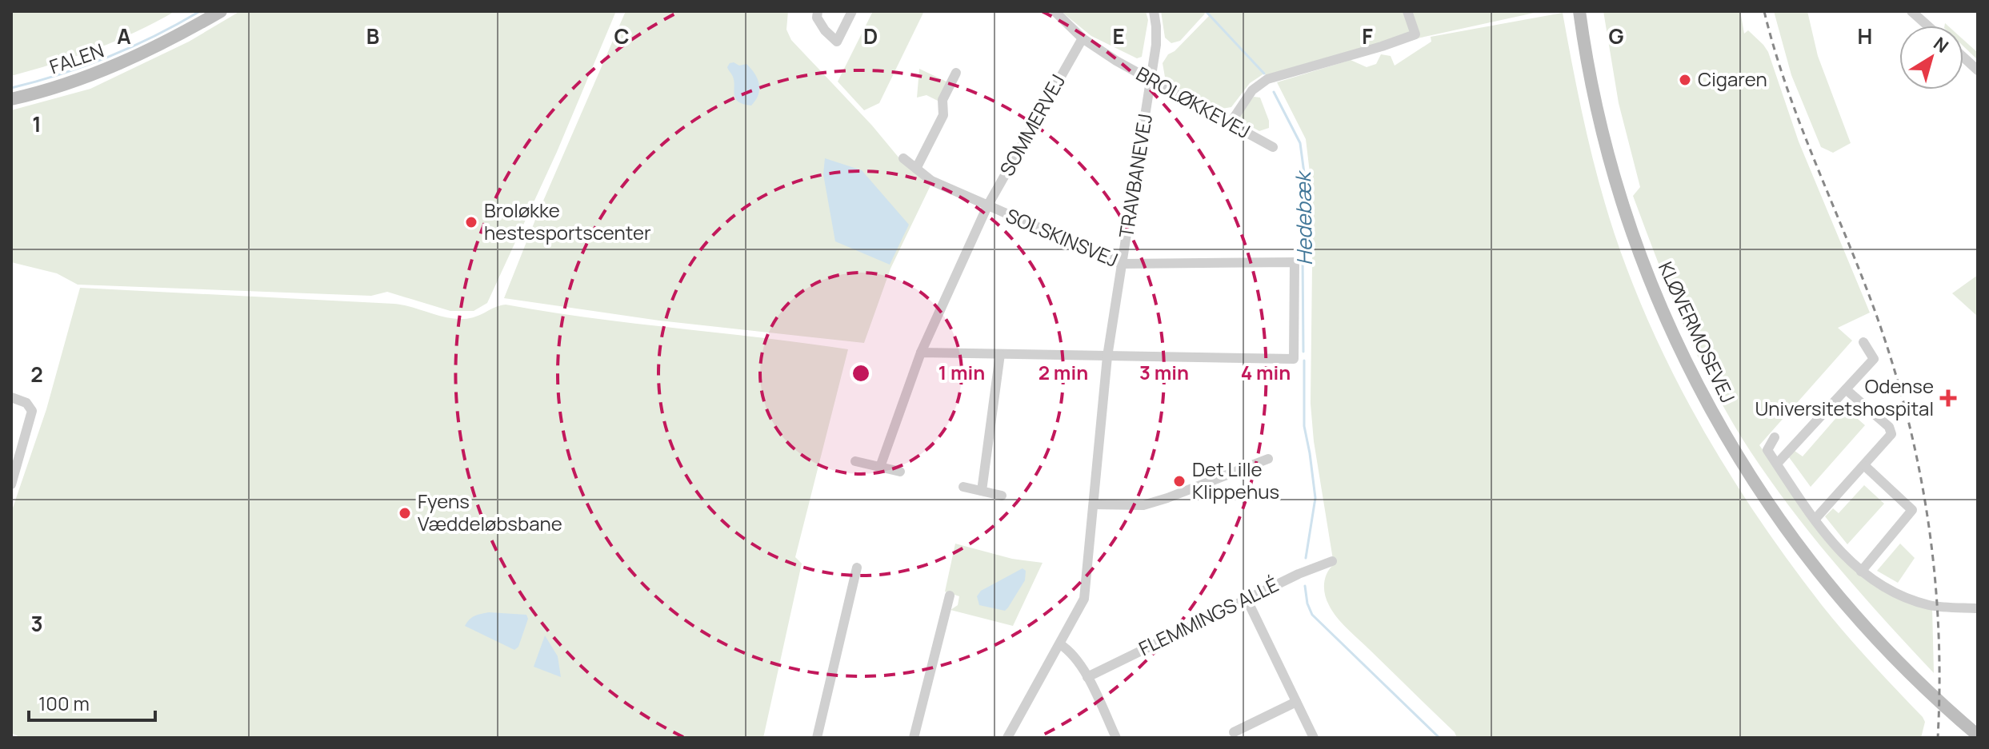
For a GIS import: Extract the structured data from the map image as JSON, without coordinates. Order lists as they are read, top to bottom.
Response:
{
  "streets": {
    "main road": ["FALEN", "KLØVERMOSEVEJ"],
    "street": [
      "BROLØKKEVEJ",
      "SOMMERVEJ",
      "TRAVBANEVEJ",
      "SOLSKINSVEJ",
      "FLEMMINGS ALLÉ"
    ]
  },
  "crossings": [
    ["BROLØKKEVEJ", "SOMMERVEJ"],
    ["BROLØKKEVEJ", "TRAVBANEVEJ"],
    ["SOMMERVEJ", "SOLSKINSVEJ"],
    ["TRAVBANEVEJ", "SOLSKINSVEJ"]
  ],
  "water": ["Hedebæk"],
  "places": {
    "other": [
      "Cigaren",
      "Broløkke hestesportscenter",
      "Det Lille Klippehus",
      "Fyens Væddeløbsbane"
    ],
    "health": ["Odense Universitetshospital"]
  },
  "scale_bar": "100 m",
  "north": "top right",
  "grid": {
    "columns": [
      "A",
      "B",
      "C",
      "D",
      "E",
      "F",
      "G",
      "H"
    ],
    "rows": ["1", "2", "3"]
  },
  "rings": [
    "1 min",
    "2 min",
    "3 min",
    "4 min"
  ]
}
